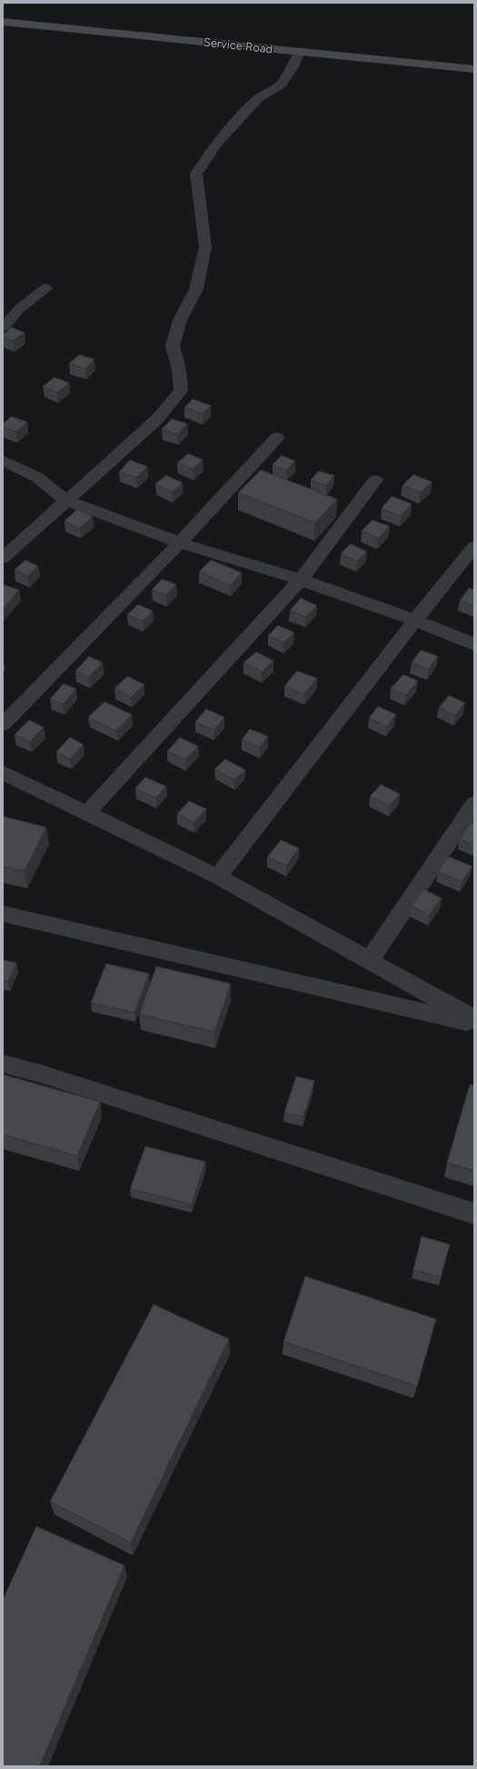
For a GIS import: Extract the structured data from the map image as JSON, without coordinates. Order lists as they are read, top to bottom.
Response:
{
  "streets": {
    "main road": ["Service Road"]
  }
}
